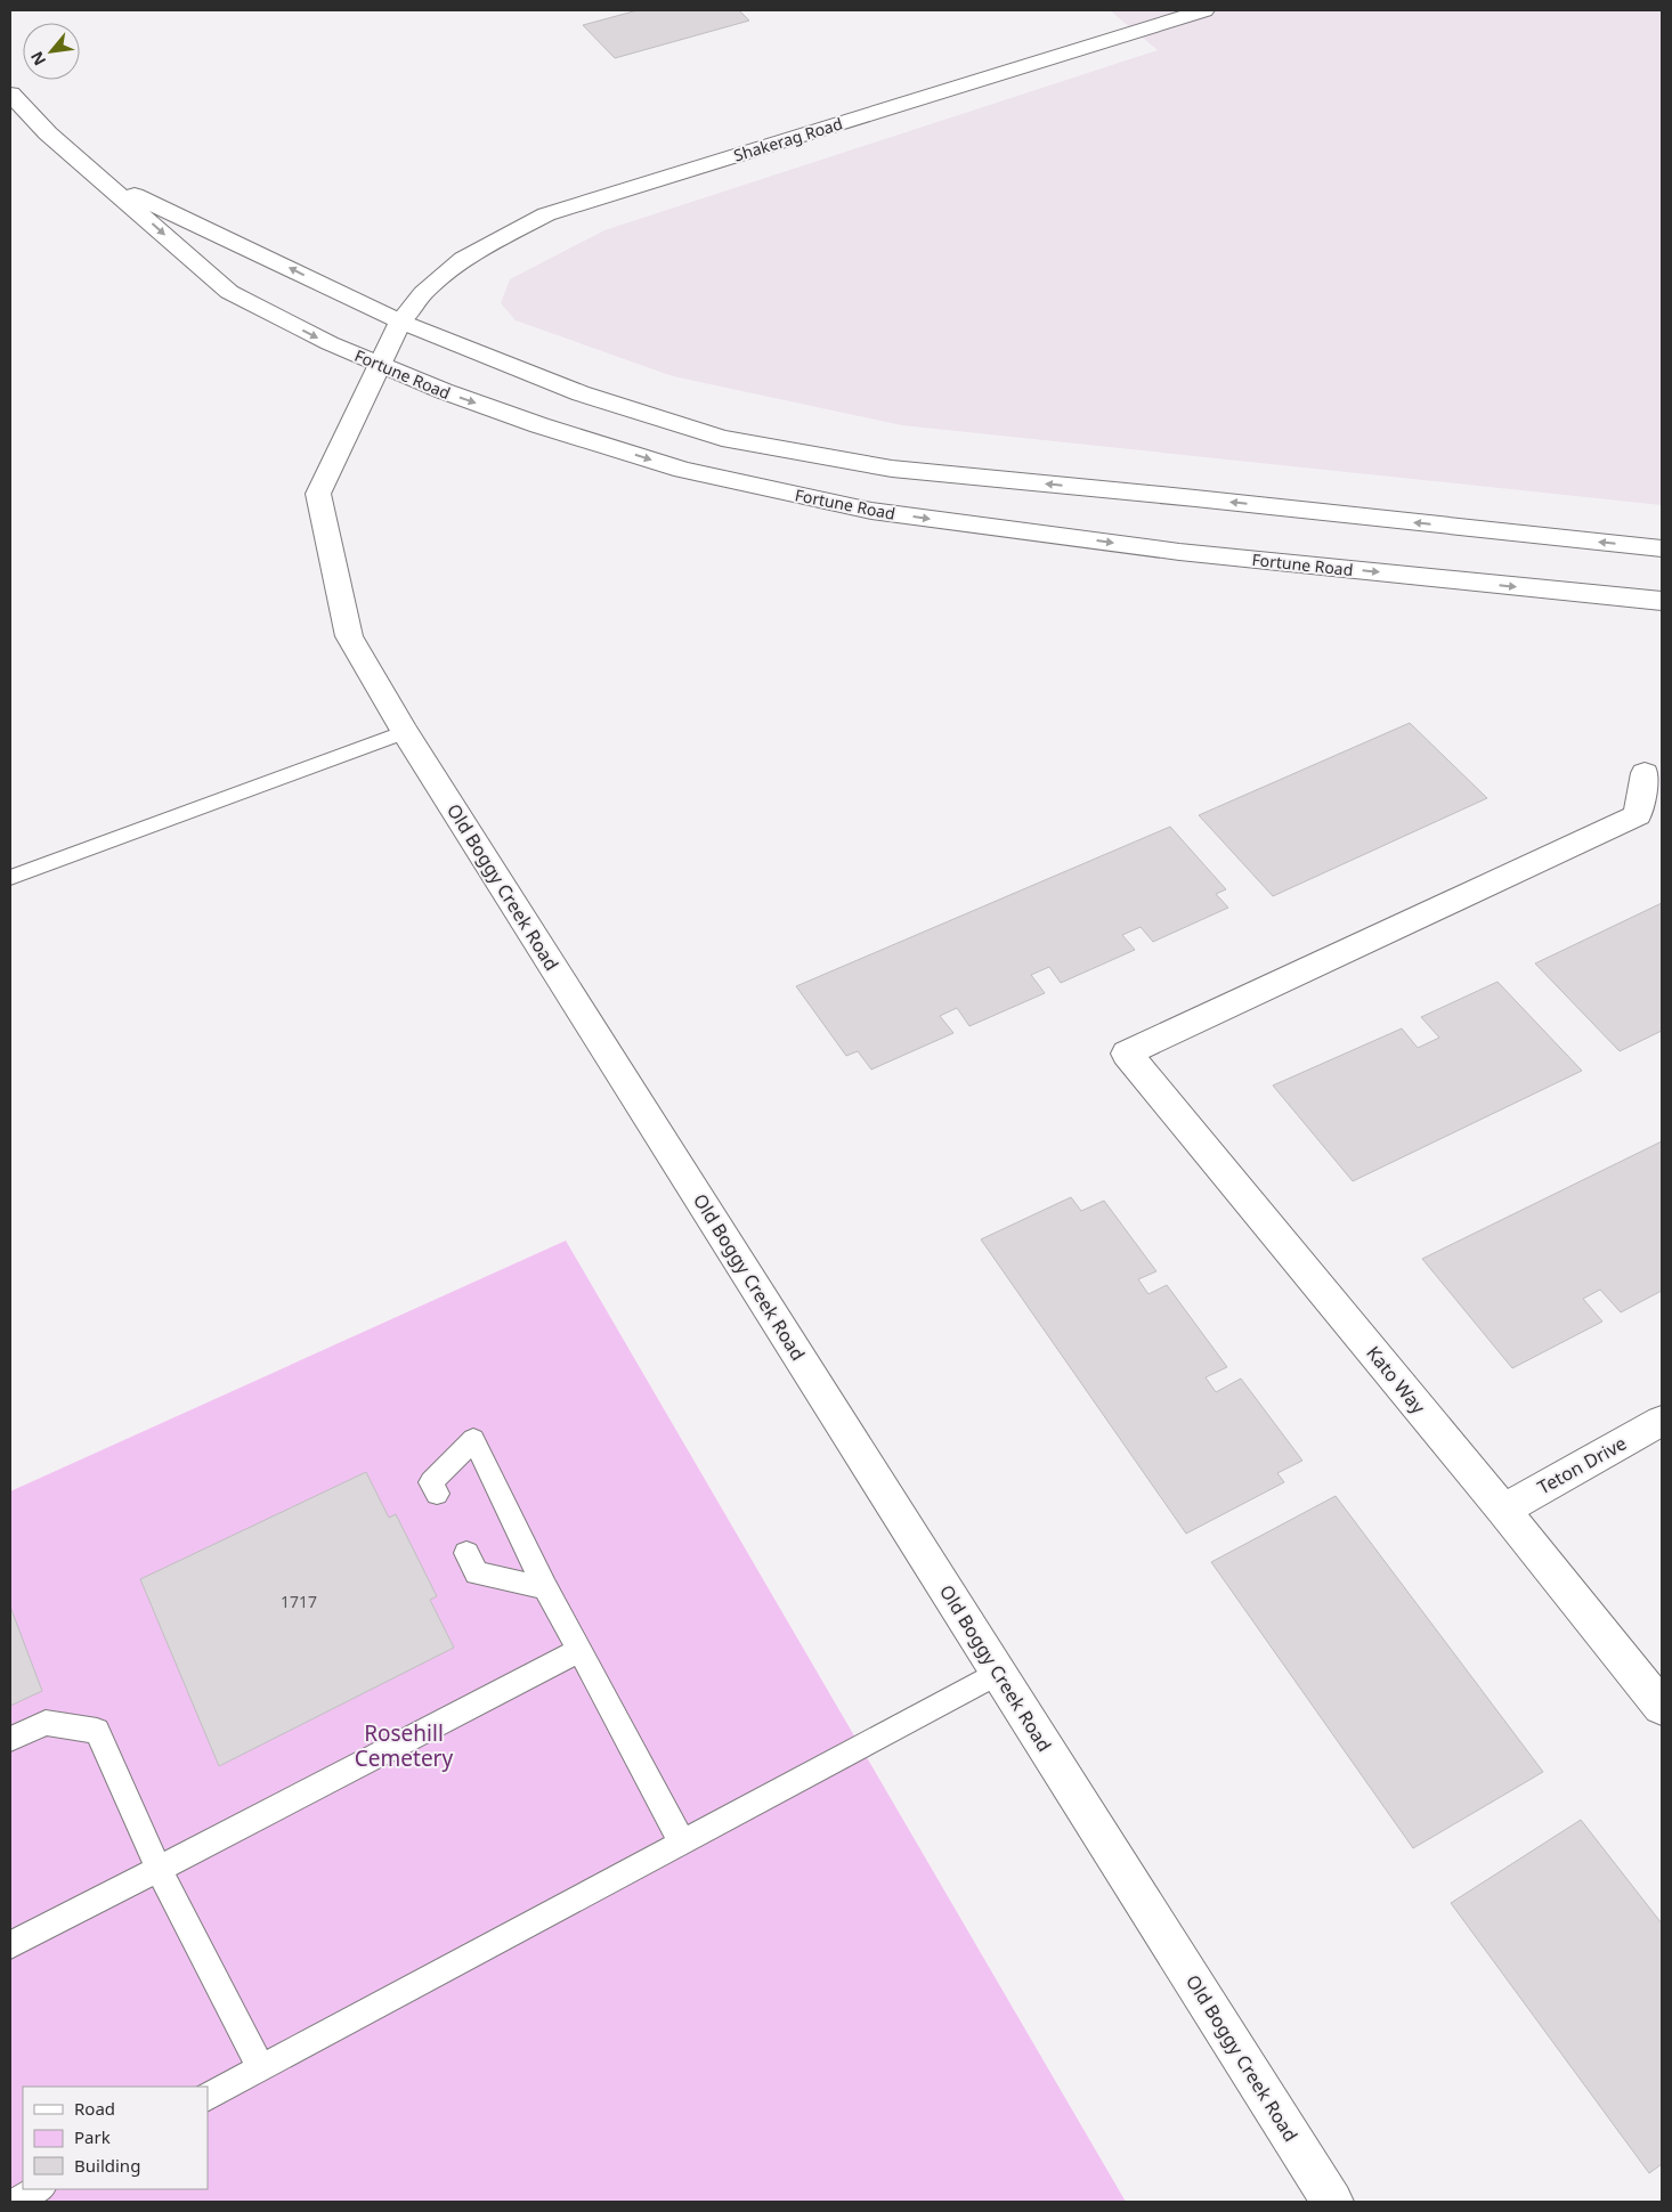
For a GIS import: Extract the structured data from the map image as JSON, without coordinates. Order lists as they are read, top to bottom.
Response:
{
  "streets": {
    "street": [
      "Shakerag Road",
      "Fortune Road",
      "Old Boggy Creek Road",
      "Kato Way",
      "Teton Drive"
    ]
  },
  "crossings": [
    ["Shakerag Road", "Fortune Road"],
    ["Shakerag Road", "Old Boggy Creek Road"],
    ["Fortune Road", "Old Boggy Creek Road"],
    ["Kato Way", "Teton Drive"]
  ],
  "parks": ["Rosehill Cemetery"],
  "house_numbers": ["1717"],
  "legend": ["Road", "Park", "Building"],
  "north": "bottom left"
}
